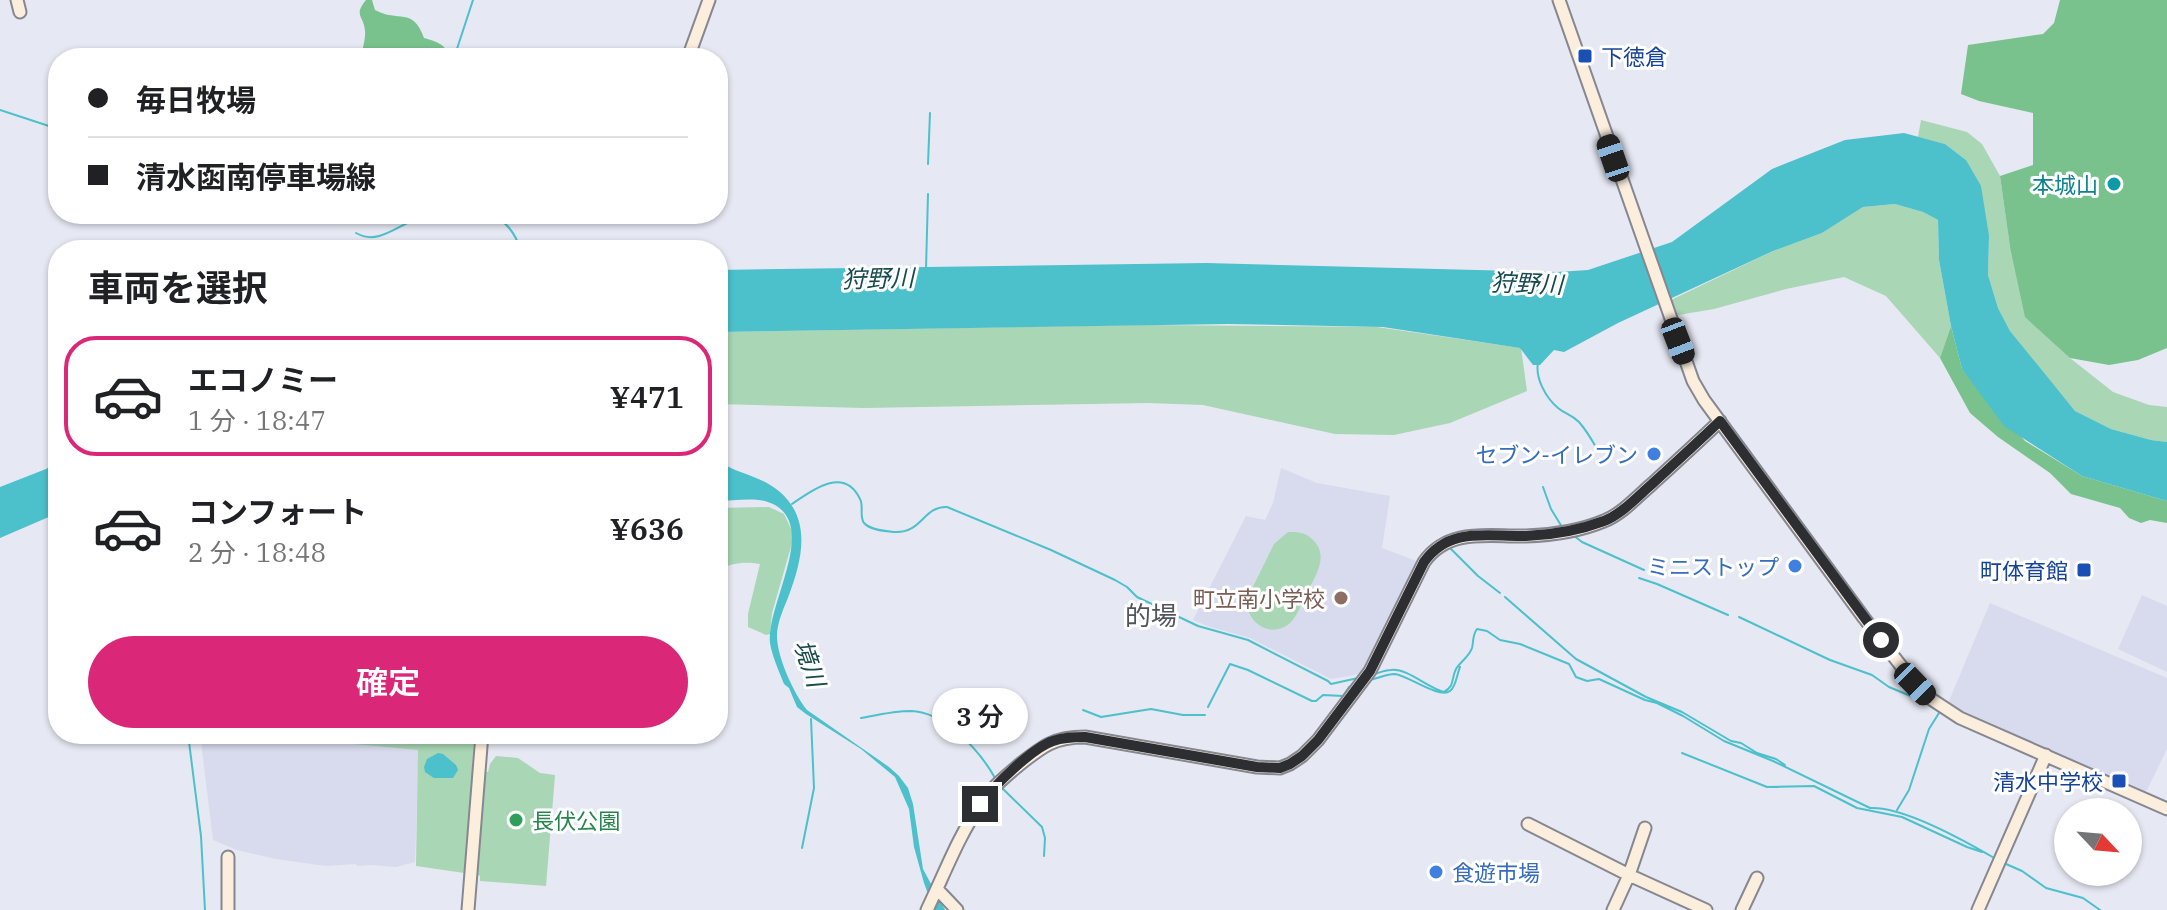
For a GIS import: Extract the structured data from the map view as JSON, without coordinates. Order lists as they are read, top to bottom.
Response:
{
  "districts": ["的場"],
  "water": ["狩野川", "境川"],
  "places": {
    "transit": ["下徳倉", "町体育館", "清水中学校"],
    "other": [
      "本城山",
      "セブン-イレブン",
      "ミニストップ",
      "町立南小学校",
      "長伏公園",
      "食遊市場"
    ]
  },
  "north": "bottom right",
  "page": {
    "banner": ["毎日牧場", "清水函南停車場線"],
    "heading": "車両を選択",
    "list": [
      {
        "name": "エコノミー",
        "note": "1 分 · 18:47",
        "value": "¥471"
      },
      {
        "name": "コンフォート",
        "note": "2 分 · 18:48",
        "value": "¥636"
      }
    ],
    "buttons": "確定",
    "bubble": "3 分"
  }
}
